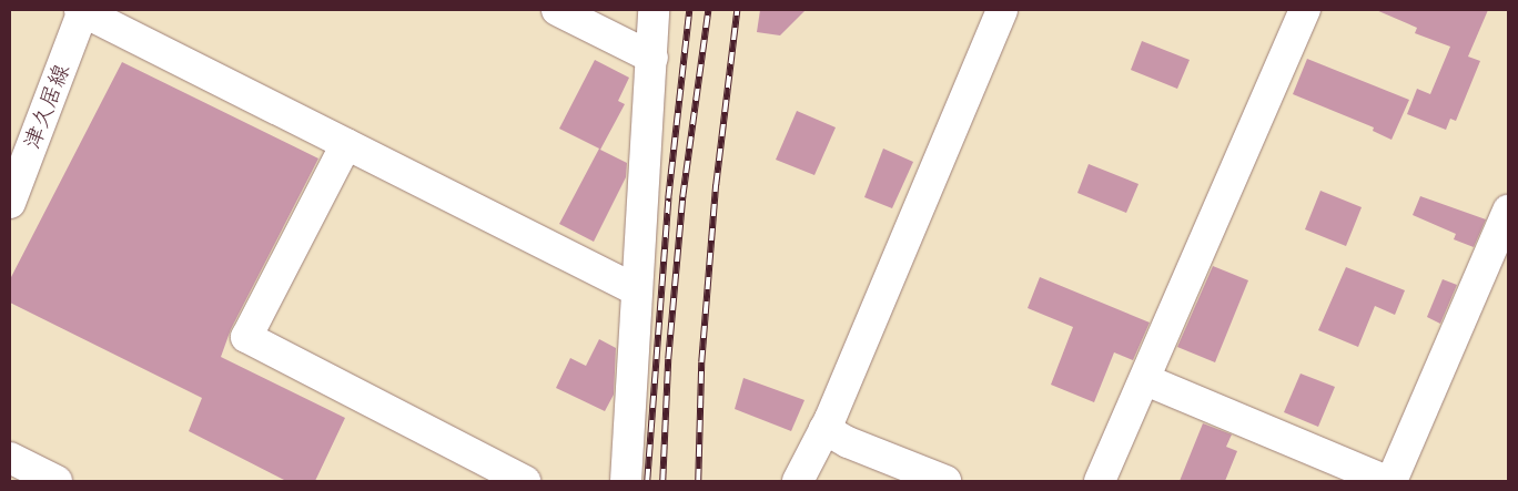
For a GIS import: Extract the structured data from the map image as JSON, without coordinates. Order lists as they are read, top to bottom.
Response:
{
  "streets": {
    "street": ["津久居線"]
  }
}
